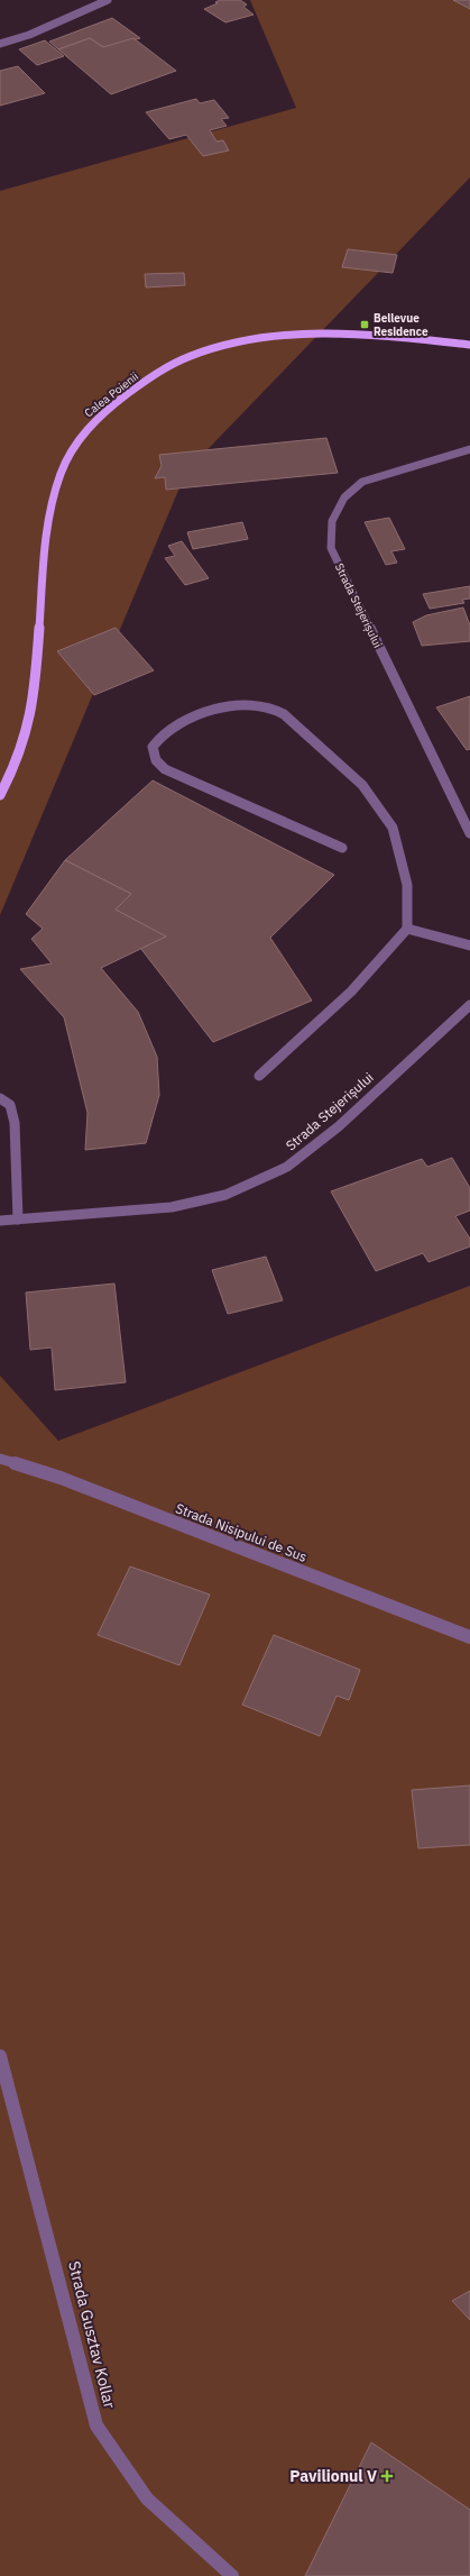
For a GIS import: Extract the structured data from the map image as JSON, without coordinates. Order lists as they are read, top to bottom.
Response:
{
  "streets": {
    "main road": ["Calea Poienii"],
    "street": ["Strada Stejerișului", "Strada Nisipului de Sus", "Strada Gusztav Kollar"]
  },
  "places": {
    "transit": ["Bellevue Residence"],
    "health": ["Pavilionul V"]
  }
}
